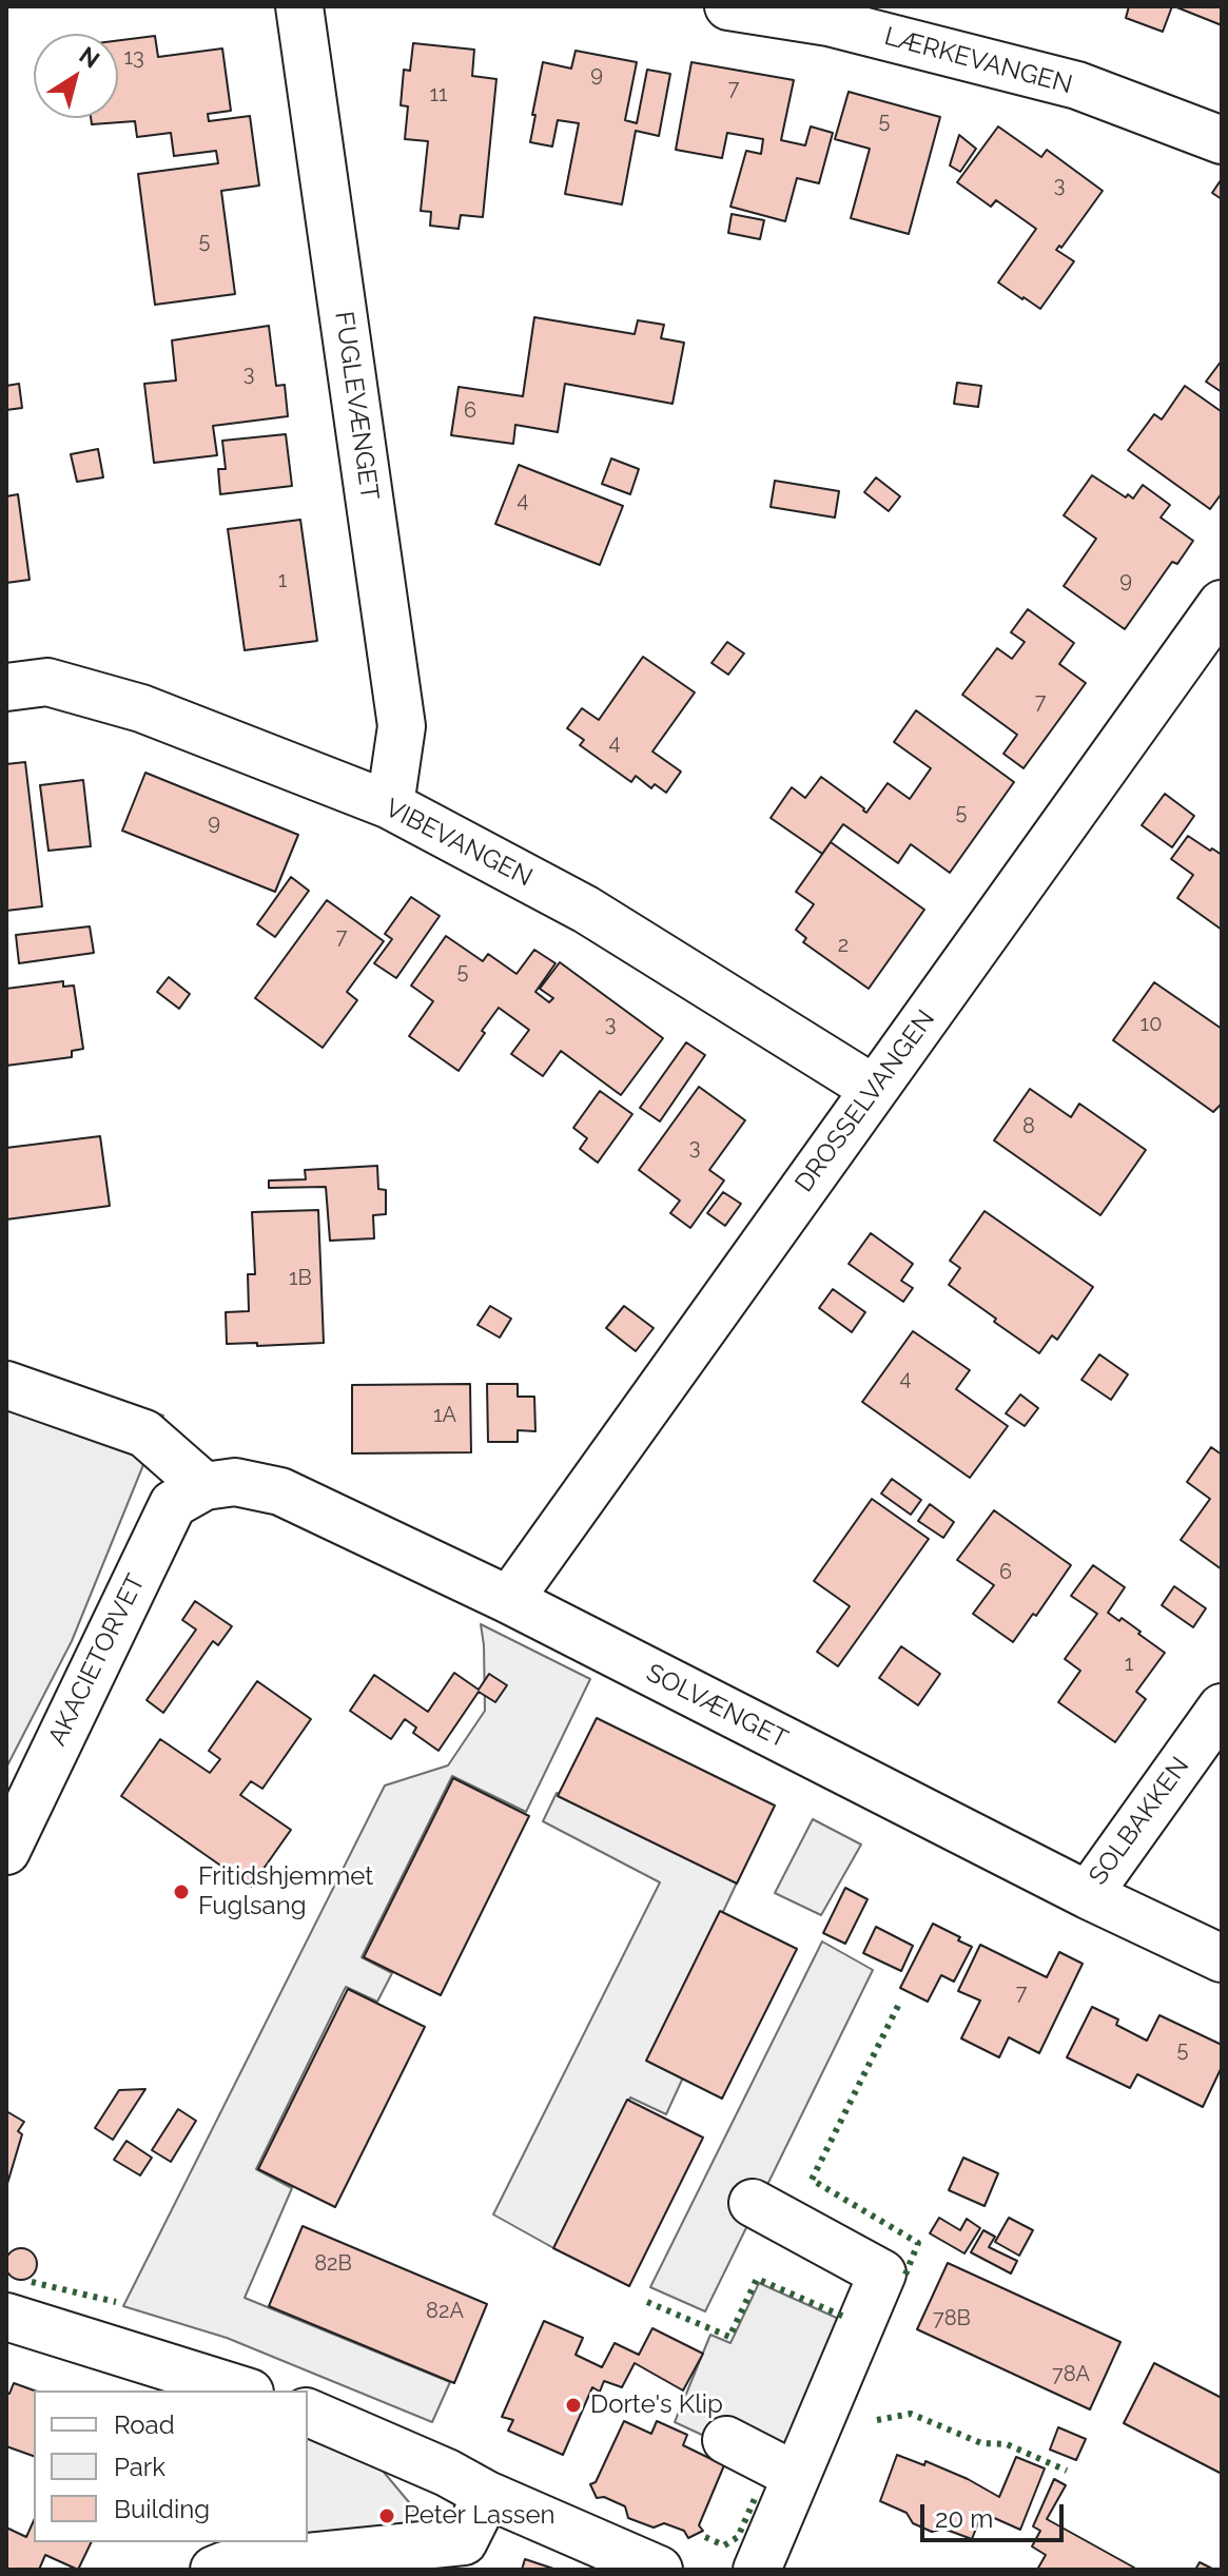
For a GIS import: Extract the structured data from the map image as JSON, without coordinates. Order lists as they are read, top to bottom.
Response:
{
  "streets": {
    "street": [
      "LÆRKEVANGEN",
      "FUGLEVÆNGET",
      "VIBEVANGEN",
      "DROSSELVANGEN",
      "AKACIETORVET",
      "SOLVÆNGET",
      "SOLBAKKEN"
    ]
  },
  "crossings": [
    ["FUGLEVÆNGET", "VIBEVANGEN"],
    ["VIBEVANGEN", "DROSSELVANGEN"],
    ["DROSSELVANGEN", "SOLVÆNGET"],
    ["AKACIETORVET", "SOLVÆNGET"],
    ["SOLVÆNGET", "SOLBAKKEN"]
  ],
  "places": ["Fritidshjemmet Fuglsang", "Dorte's Klip", "Peter Lassen"],
  "house_numbers": [
    "13",
    "9",
    "7",
    "11",
    "5",
    "3",
    "5",
    "3",
    "6",
    "4",
    "1",
    "9",
    "7",
    "4",
    "5",
    "9",
    "7",
    "2",
    "5",
    "3",
    "10",
    "8",
    "3",
    "1B",
    "4",
    "1A",
    "6",
    "1",
    "7",
    "5",
    "82B",
    "82A",
    "78B",
    "78A"
  ],
  "legend": ["Road", "Park", "Building"],
  "scale_bar": "20 m",
  "north": "top right"
}
